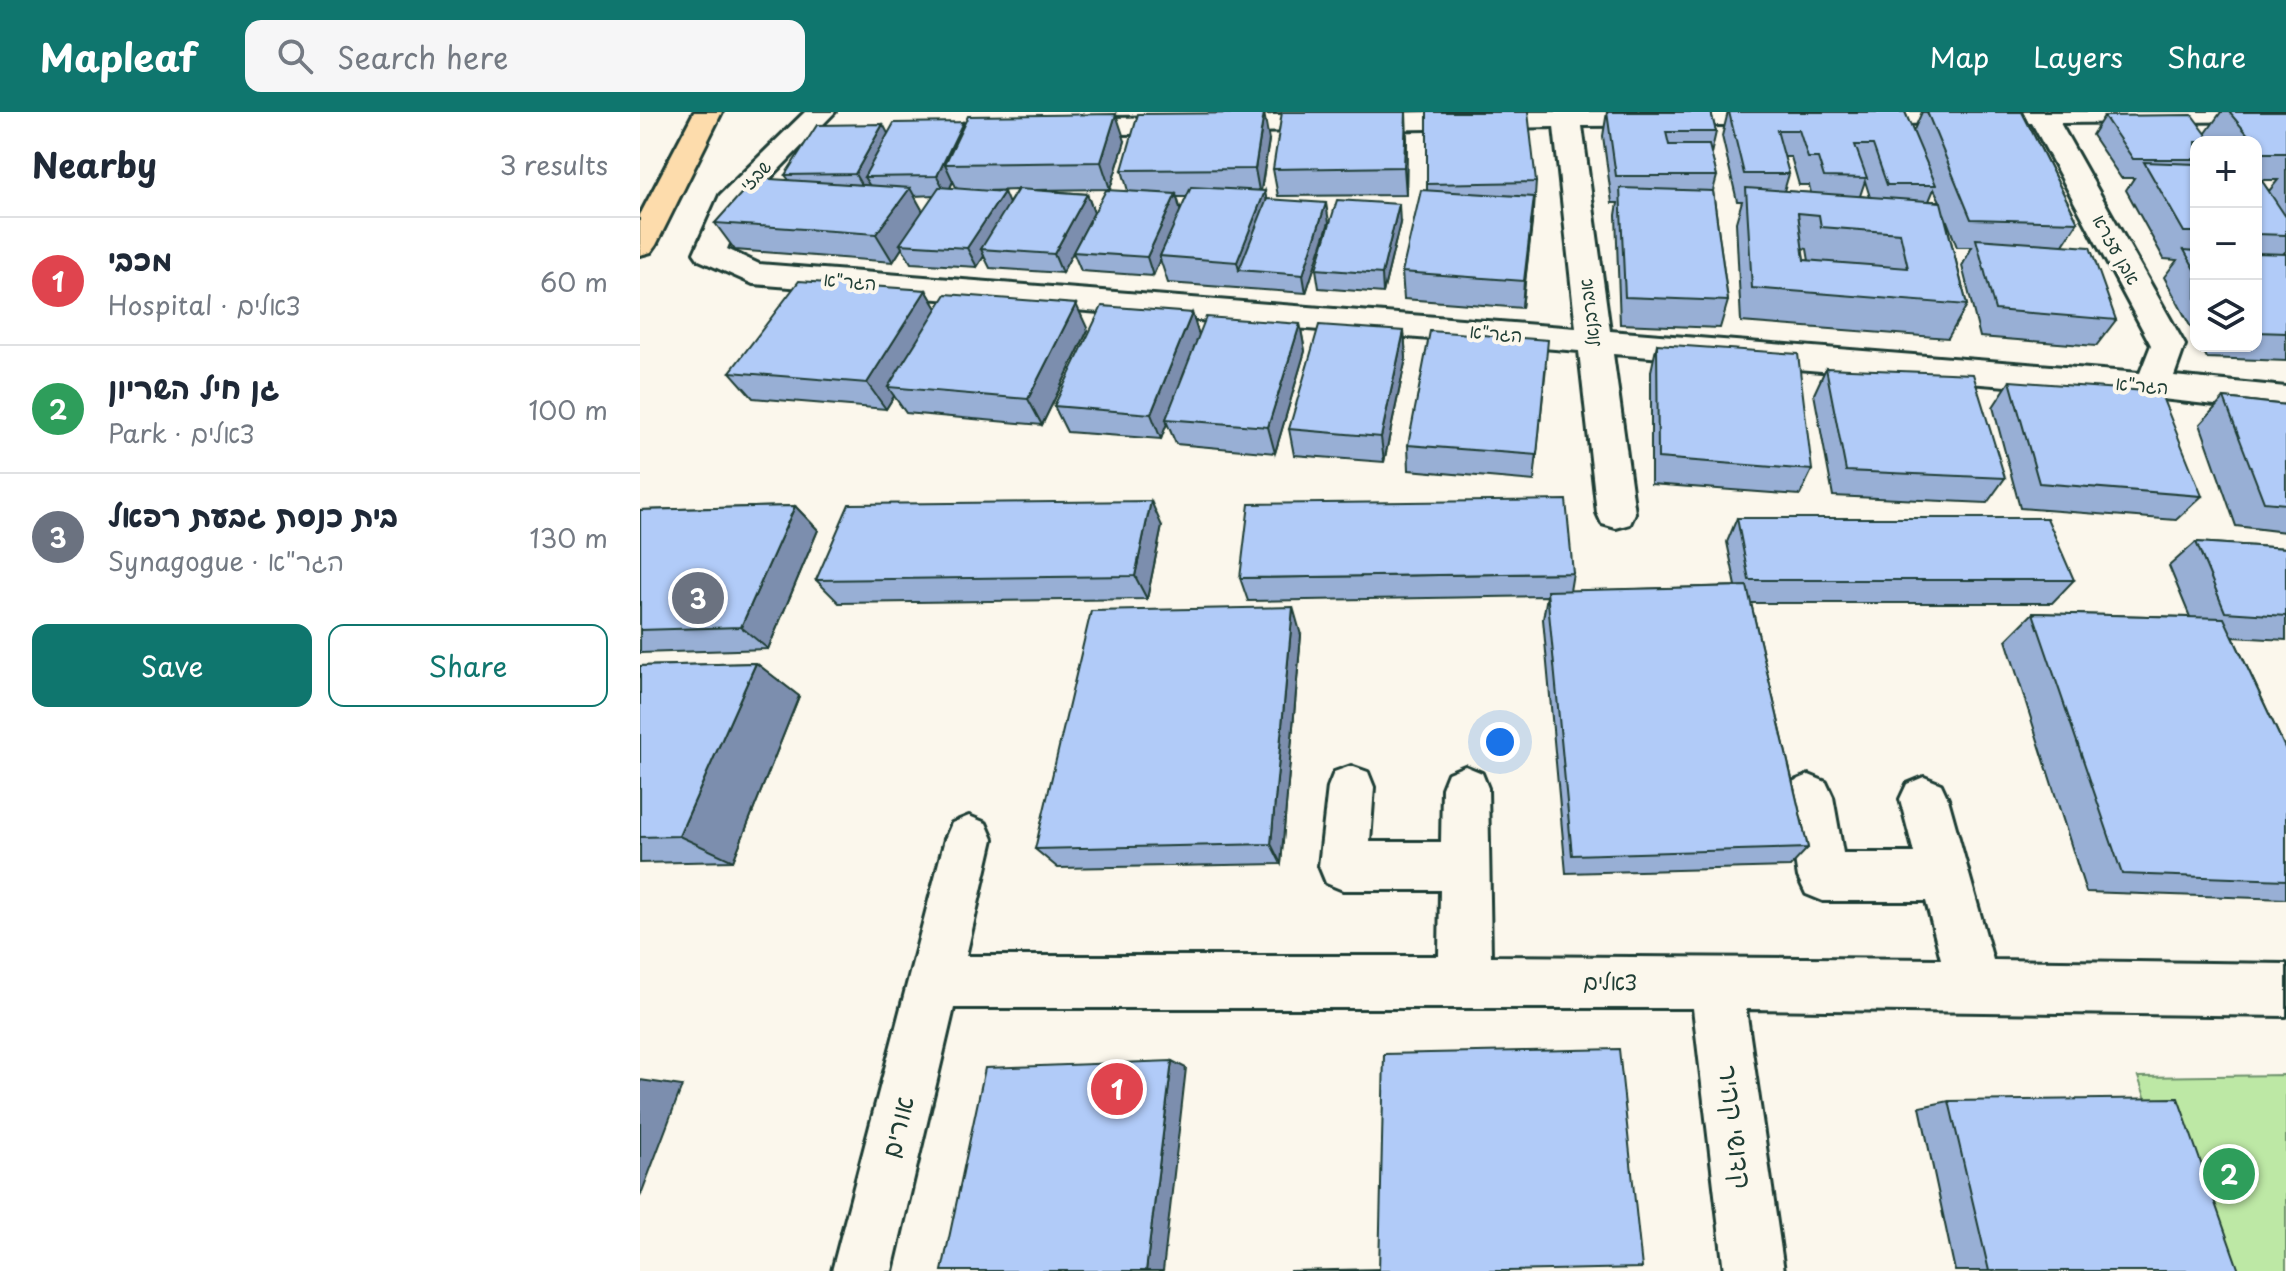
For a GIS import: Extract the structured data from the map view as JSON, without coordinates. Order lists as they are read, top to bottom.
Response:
{
  "streets": {
    "street": [
      "שבזי",
      "אבן עזרא",
      "הגר\"א",
      "אברבנאל",
      "צאלים",
      "אורים",
      "קדושי קהיר"
    ]
  },
  "crossings": [
    ["שבזי", "הגר\"א"],
    ["אבן עזרא", "הגר\"א"],
    ["הגר\"א", "אברבנאל"],
    ["צאלים", "אורים"],
    ["צאלים", "קדושי קהיר"]
  ],
  "page": {
    "header": "Mapleaf",
    "search": "Search here",
    "nav": ["Map", "Layers", "Share"],
    "heading": ["Nearby", "3 results"],
    "map_buttons": ["+", "−"],
    "list": [
      {
        "mark": "1",
        "name": "מכבי",
        "note": "Hospital · צאלים",
        "value": "60 m"
      },
      {
        "mark": "2",
        "name": "גן חיל השריון",
        "note": "Park · צאלים",
        "value": "100 m"
      },
      {
        "mark": "3",
        "name": "בית כנסת גבעת רפאל",
        "note": "Synagogue · הגר\"א",
        "value": "130 m"
      }
    ],
    "pins": ["3", "1", "2"],
    "buttons": ["Save", "Share"]
  }
}
